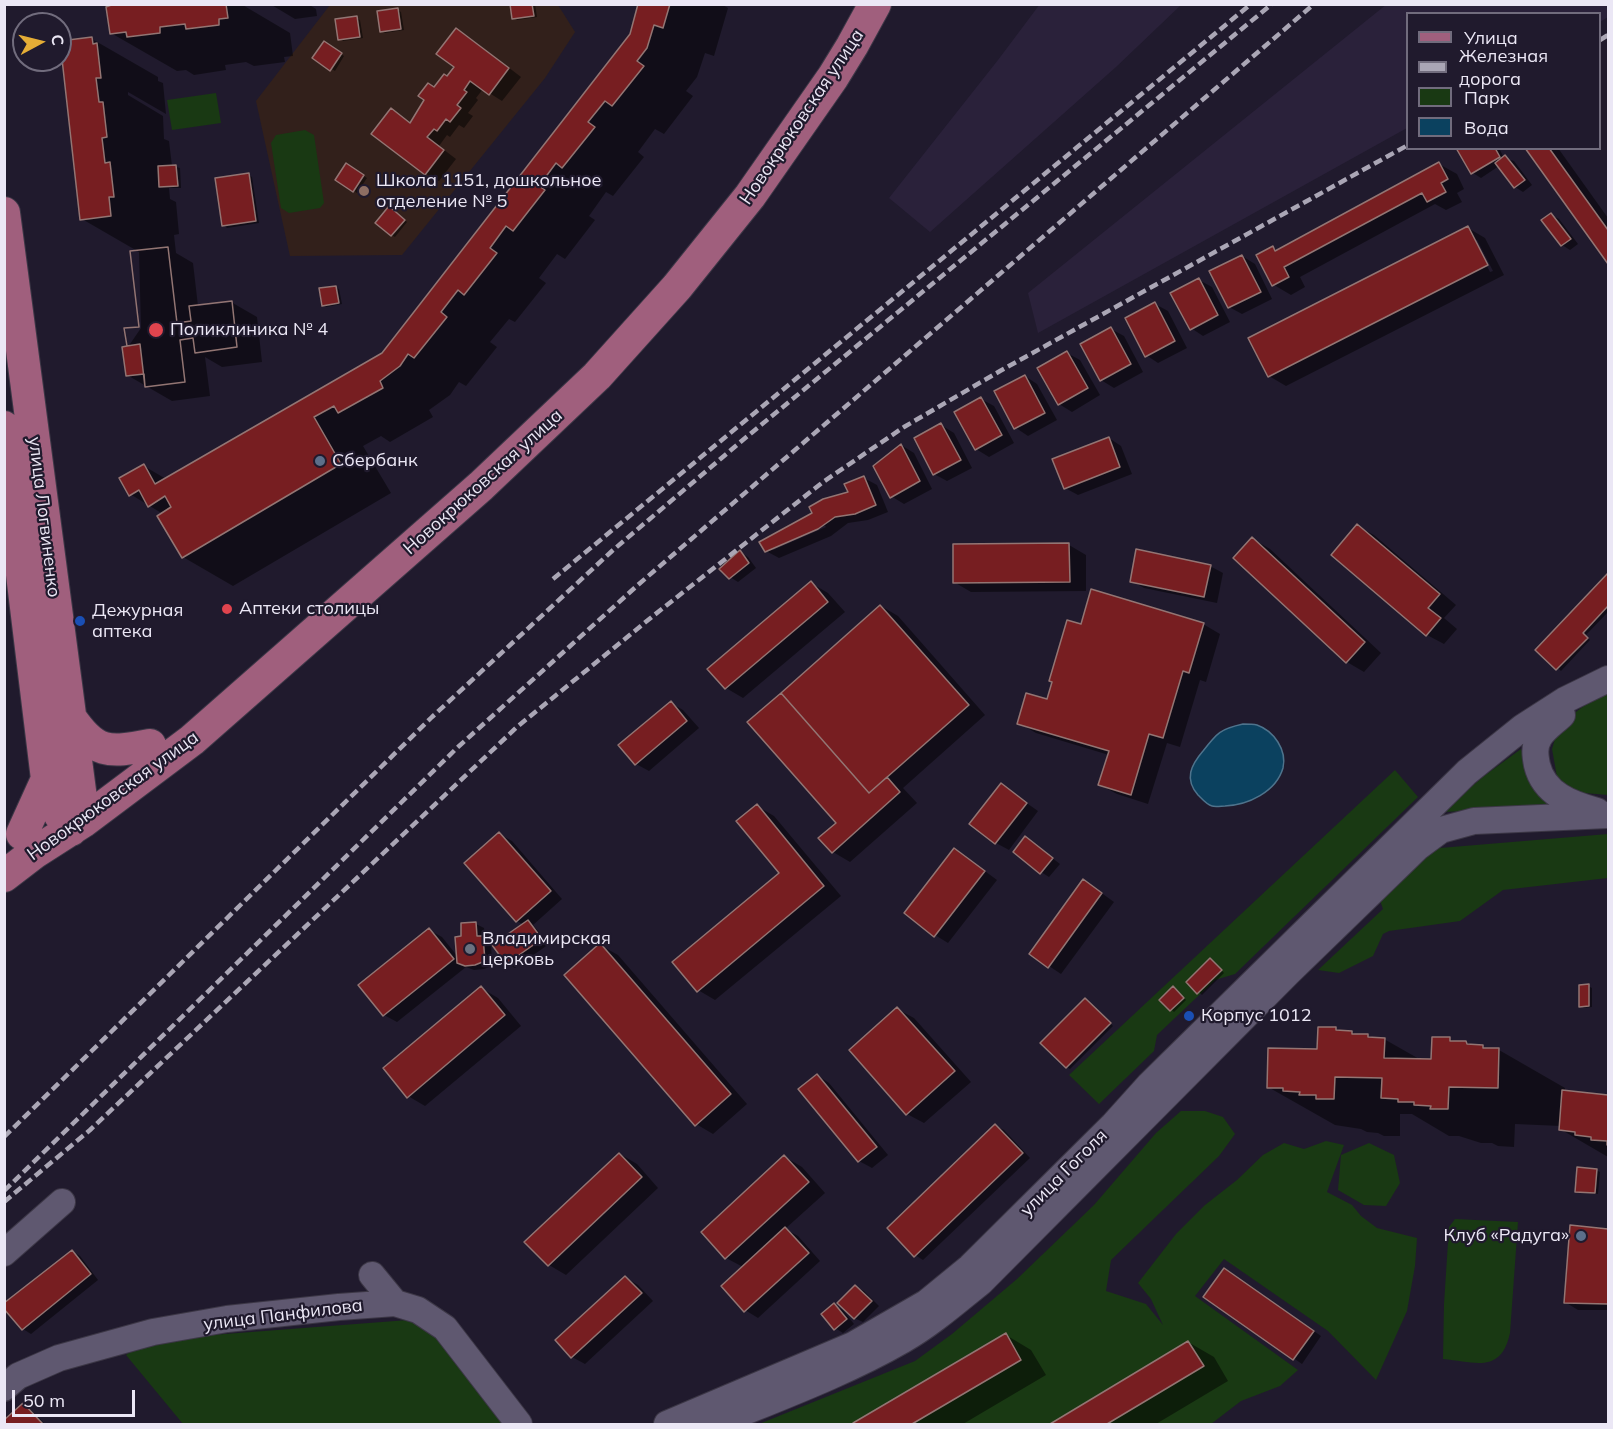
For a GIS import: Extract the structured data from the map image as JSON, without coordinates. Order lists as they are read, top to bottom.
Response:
{
  "streets": {
    "main road": ["Новокрюковская улица", "улица Логвиненко"],
    "street": ["улица Гоголя", "улица Панфилова"]
  },
  "crossings": [
    ["Новокрюковская улица", "улица Логвиненко"]
  ],
  "places": [
    "Школа 1151, дошкольное отделение № 5",
    "Поликлиника № 4",
    "Сбербанк",
    "Аптеки столицы",
    "Дежурная аптека",
    "Владимирская церковь",
    "Корпус 1012",
    "Клуб «Радуга»"
  ],
  "legend": [
    "Улица",
    "Железная дорога",
    "Парк",
    "Вода"
  ],
  "scale_bar": "50 m",
  "north": "right"
}
